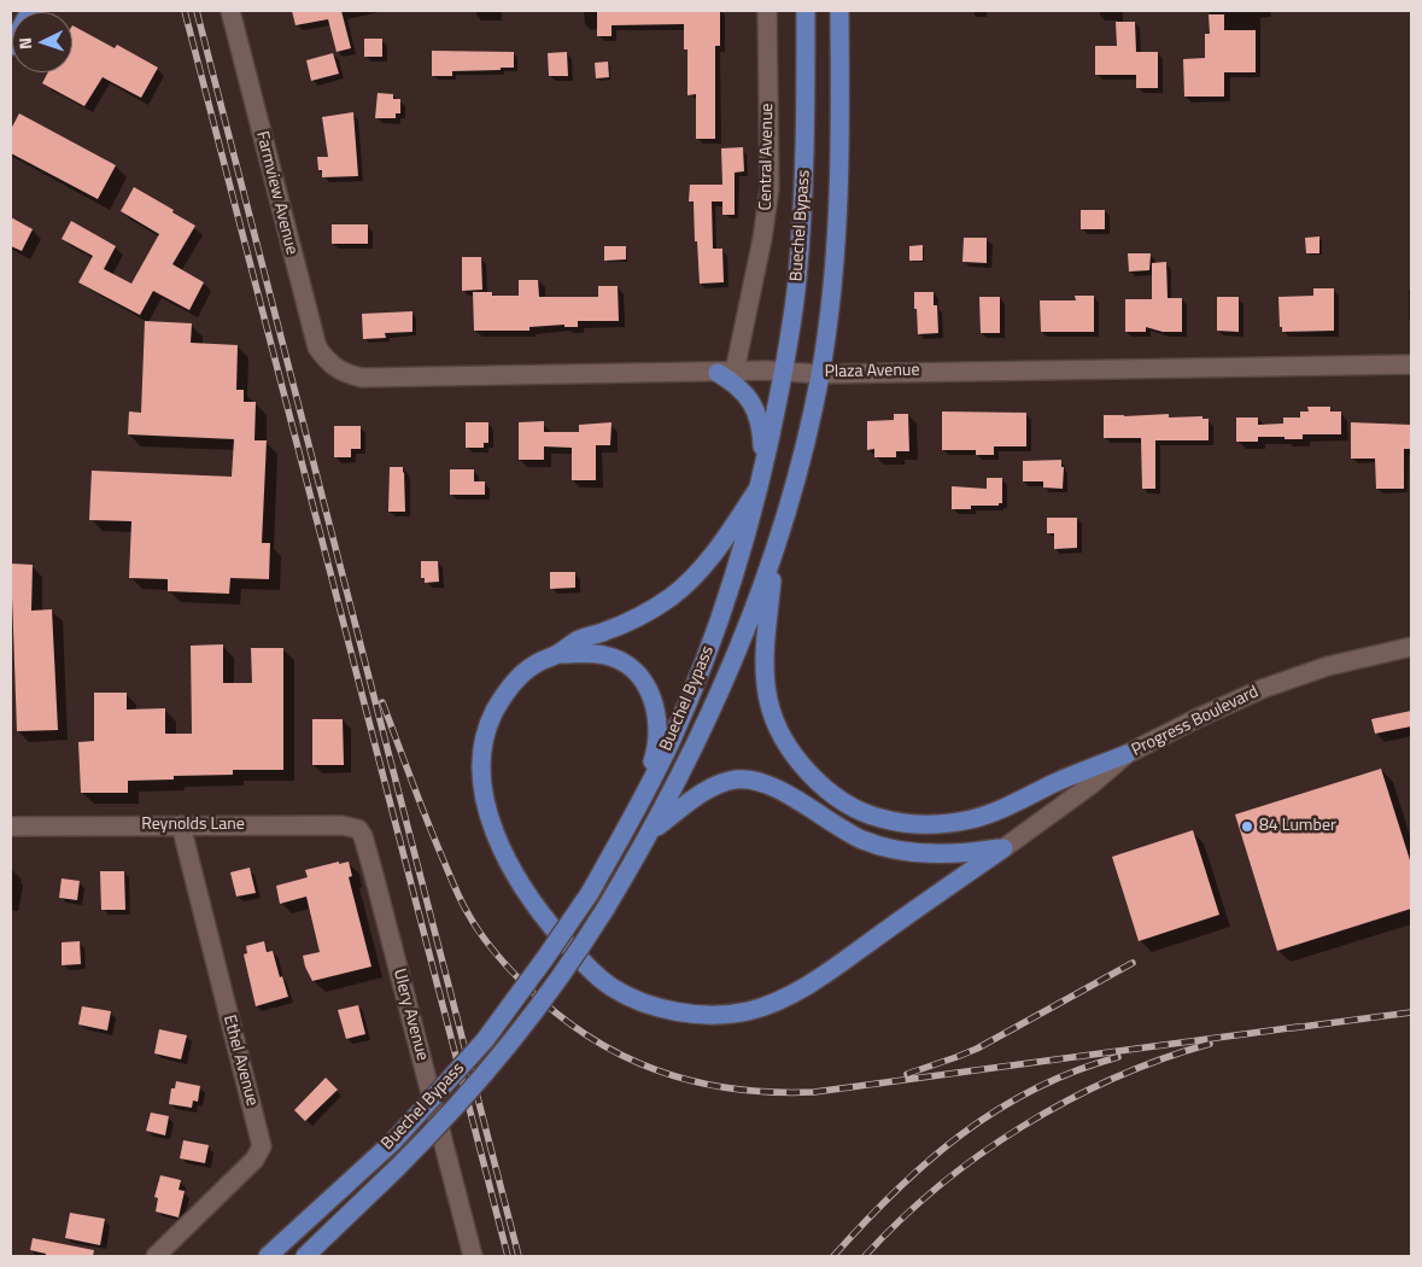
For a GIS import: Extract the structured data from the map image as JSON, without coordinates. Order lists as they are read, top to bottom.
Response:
{
  "streets": {
    "main road": ["Buechel Bypass"],
    "street": [
      "Central Avenue",
      "Farmview Avenue",
      "Plaza Avenue",
      "Progress Boulevard",
      "Reynolds Lane",
      "Ulery Avenue",
      "Ethel Avenue"
    ]
  },
  "crossings": [
    ["Central Avenue", "Plaza Avenue"],
    ["Farmview Avenue", "Plaza Avenue"],
    ["Buechel Bypass", "Plaza Avenue"],
    ["Reynolds Lane", "Ulery Avenue"],
    ["Reynolds Lane", "Ethel Avenue"]
  ],
  "places": ["84 Lumber"],
  "north": "left"
}
